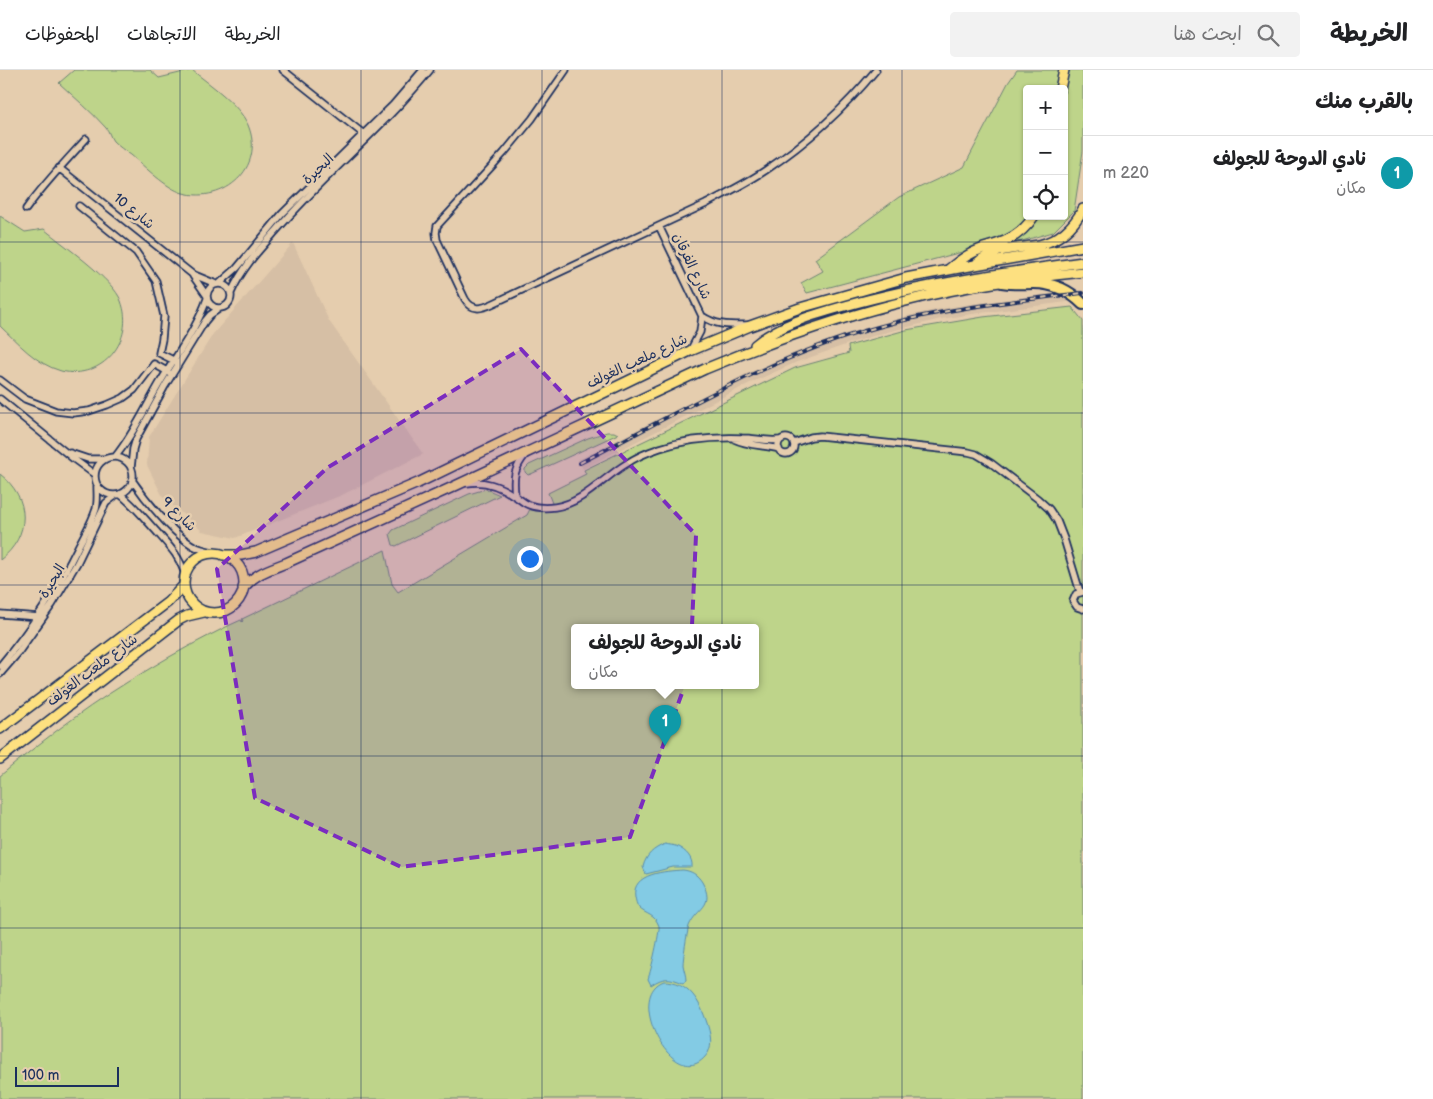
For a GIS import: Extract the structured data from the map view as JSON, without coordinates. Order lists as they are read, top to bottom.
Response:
{
  "streets": {
    "main road": ["شارع ملعب الغولف"],
    "street": [
      "البحيرة",
      "شارع 10",
      "شارع الفرقان",
      "شارع 9"
    ]
  },
  "crossings": [
    ["البحيرة", "شارع 10"],
    ["البحيرة", "شارع 9"],
    ["شارع الفرقان", "شارع ملعب الغولف"],
    ["شارع ملعب الغولف", "شارع 9"]
  ],
  "scale_bar": "100 m",
  "page": {
    "header": "الخريطة",
    "search": "ابحث هنا",
    "nav": ["الخريطة", "الاتجاهات", "المحفوظات"],
    "heading": "بالقرب منك",
    "map_buttons": ["+", "−"],
    "list": [
      {
        "mark": "1",
        "name": "نادي الدوحة للجولف",
        "note": "مكان",
        "value": "220 m"
      }
    ],
    "popup": ["نادي الدوحة للجولف", "مكان"],
    "pins": "1",
    "scale": "100 m"
  }
}
